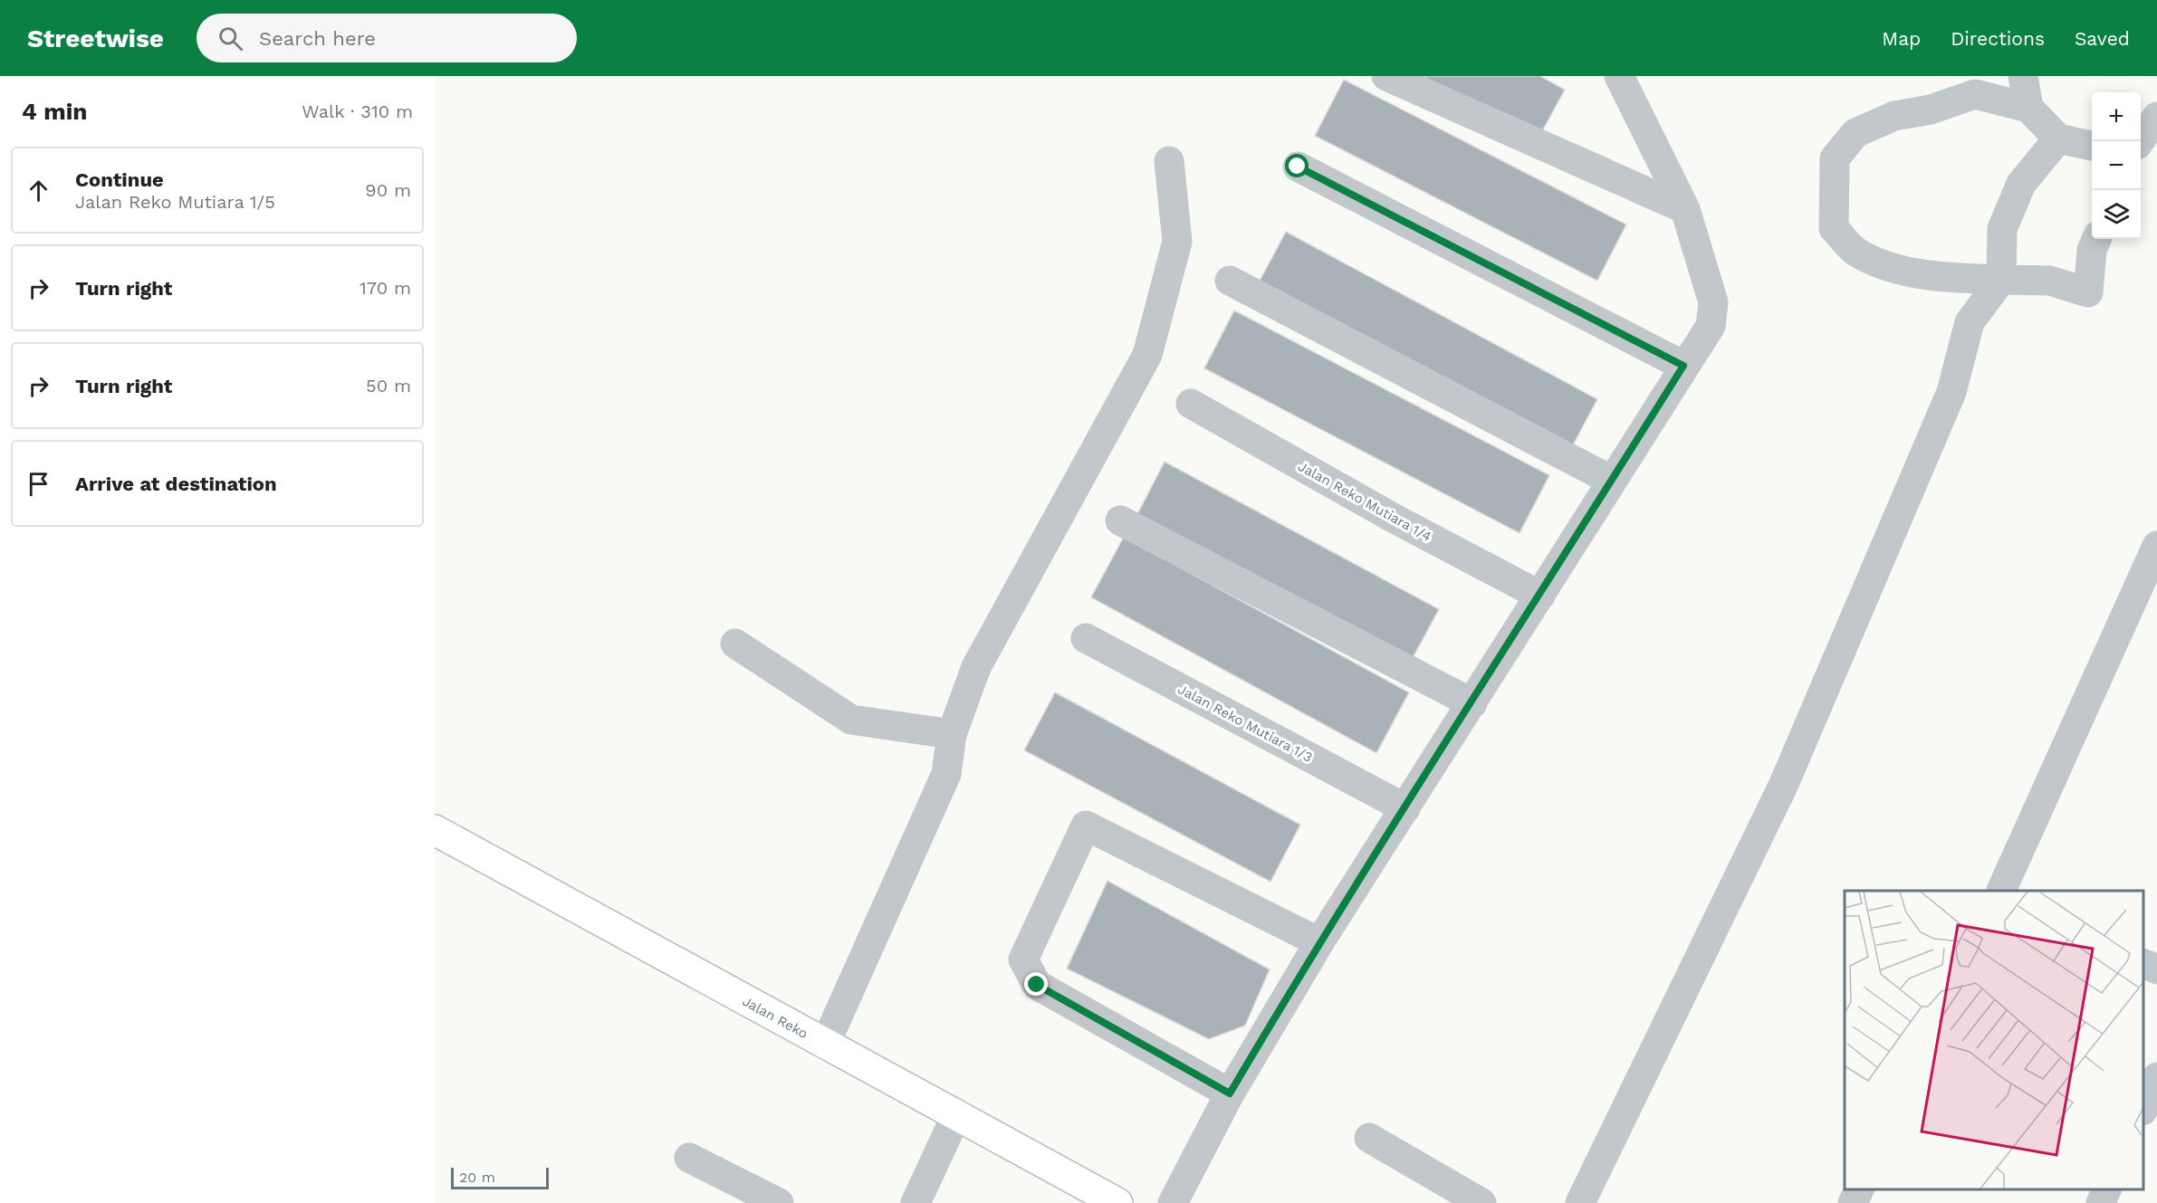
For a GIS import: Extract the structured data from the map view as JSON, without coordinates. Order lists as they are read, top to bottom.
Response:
{
  "streets": {
    "main road": ["Jalan Reko"],
    "street": ["Jalan Reko Mutiara 1/4", "Jalan Reko Mutiara 1/3"]
  },
  "scale_bar": "20 m",
  "page": {
    "header": "Streetwise",
    "search": "Search here",
    "nav": ["Map", "Directions", "Saved"],
    "heading": ["4 min", "Walk · 310 m"],
    "map_buttons": ["+", "−"],
    "list": [
      ["Continue", "Jalan Reko Mutiara 1/5", "90 m"],
      ["Turn right", "170 m"],
      ["Turn right", "50 m"],
      "Arrive at destination"
    ],
    "scale": "20 m"
  }
}
